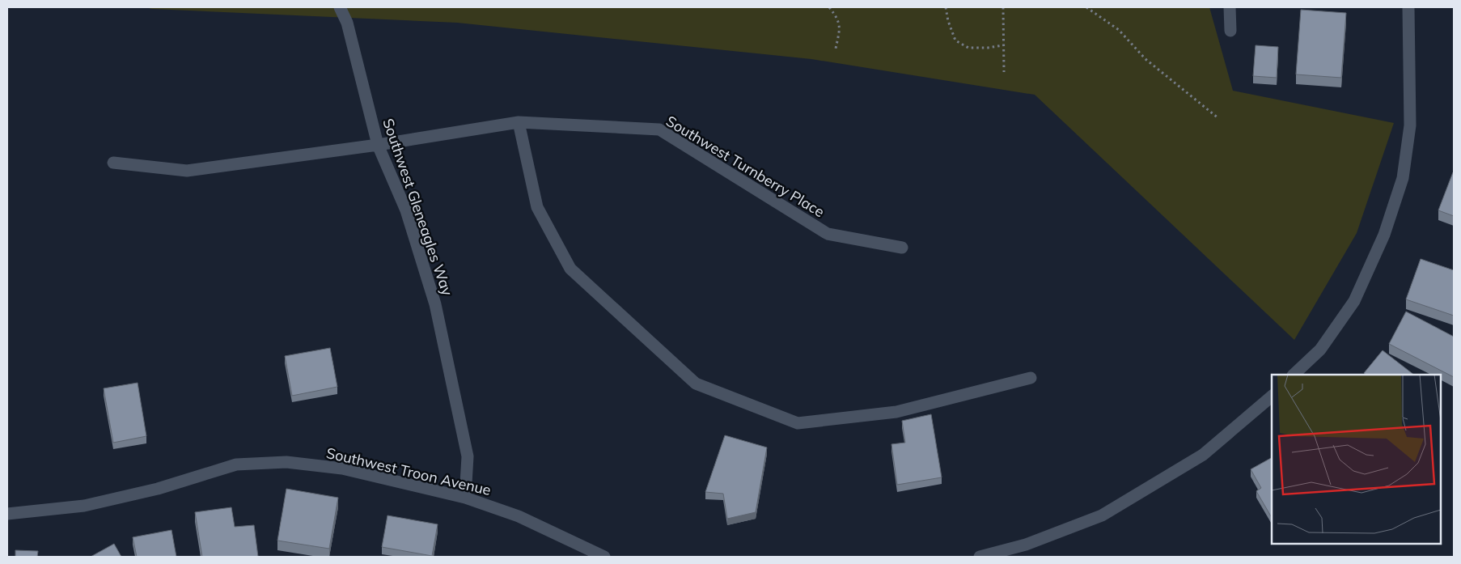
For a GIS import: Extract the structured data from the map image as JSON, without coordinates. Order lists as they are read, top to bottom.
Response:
{
  "streets": {
    "street": ["Southwest Turnberry Place", "Southwest Gleneagles Way", "Southwest Troon Avenue"]
  },
  "crossings": [
    ["Southwest Turnberry Place", "Southwest Gleneagles Way"],
    ["Southwest Gleneagles Way", "Southwest Troon Avenue"]
  ]
}
